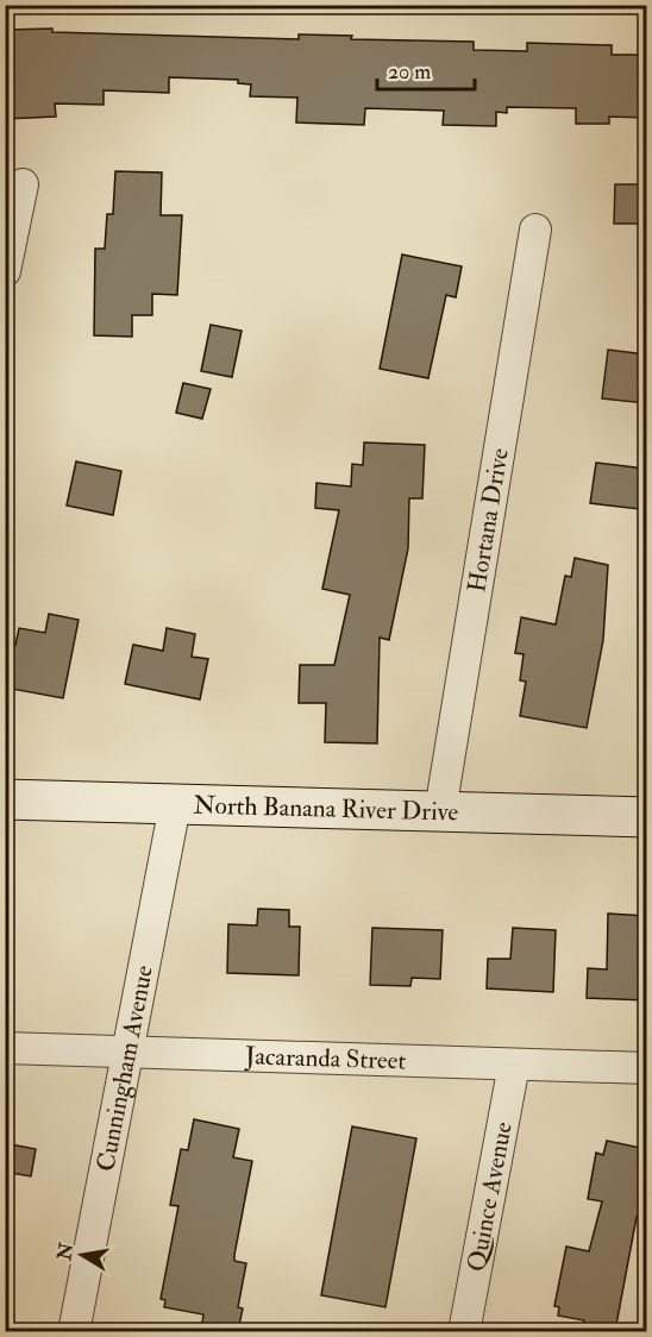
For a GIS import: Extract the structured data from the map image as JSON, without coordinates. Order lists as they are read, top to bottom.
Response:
{
  "streets": {
    "street": [
      "Hortana Drive",
      "North Banana River Drive",
      "Jacaranda Street",
      "Cunningham Avenue",
      "Quince Avenue"
    ]
  },
  "crossings": [
    ["Hortana Drive", "North Banana River Drive"],
    ["North Banana River Drive", "Cunningham Avenue"],
    ["Jacaranda Street", "Cunningham Avenue"],
    ["Jacaranda Street", "Quince Avenue"]
  ],
  "scale_bar": "20 m",
  "north": "left"
}
